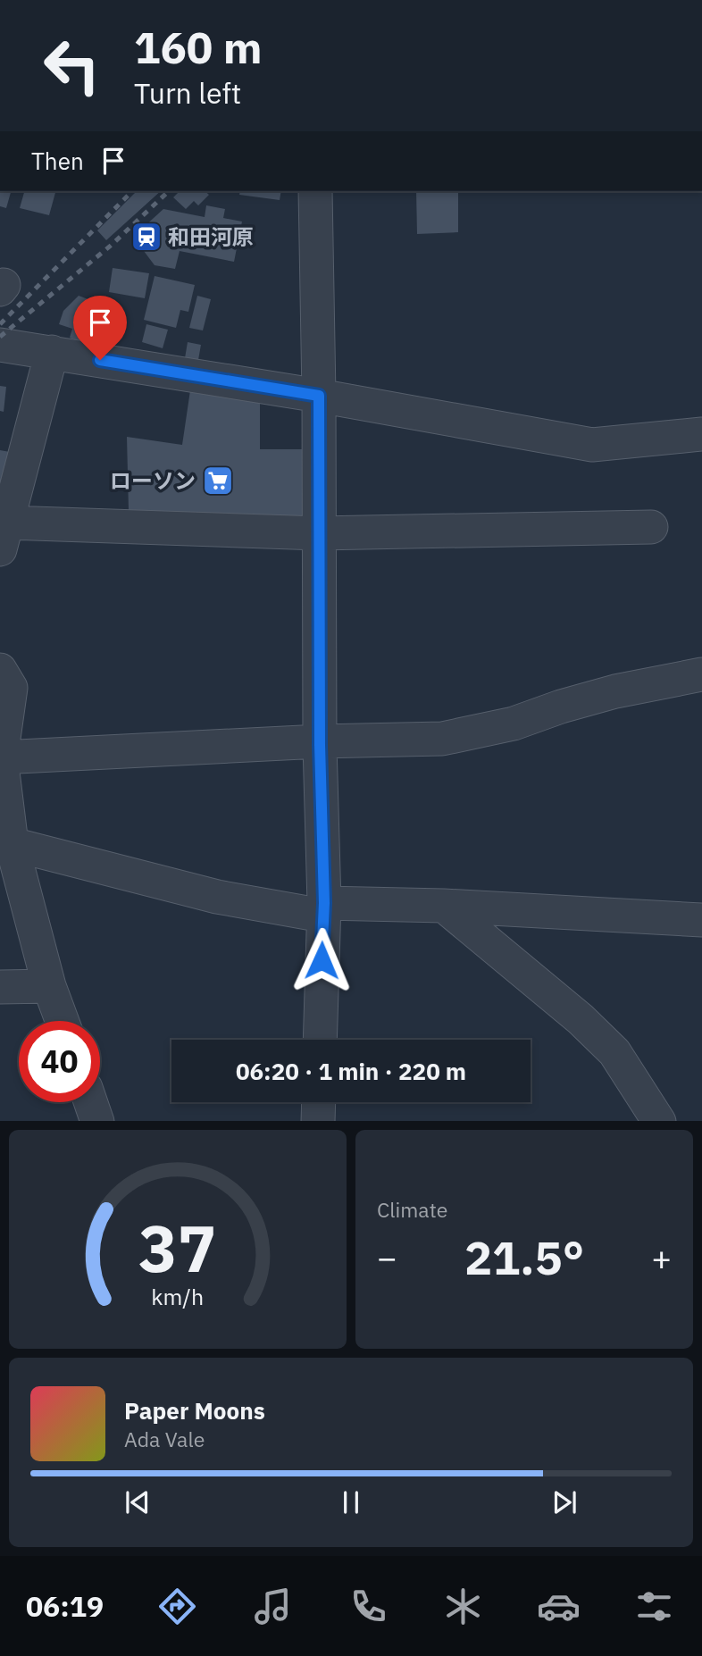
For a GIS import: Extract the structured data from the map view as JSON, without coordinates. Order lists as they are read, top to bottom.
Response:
{
  "places": {
    "station": ["和田河原"],
    "supermarket": ["ローソン"]
  },
  "page": {
    "turn": ["160 m", "Turn left"],
    "then": "Then",
    "limit": "40",
    "trip": "06:20 · 1 min · 220 m",
    "tile": "Climate",
    "heat": ["−", "21.5°", "+"],
    "song": ["Paper Moons", "Ada Vale"],
    "tabs": "06:19",
    "gauge": ["37", "km/h"]
  }
}
